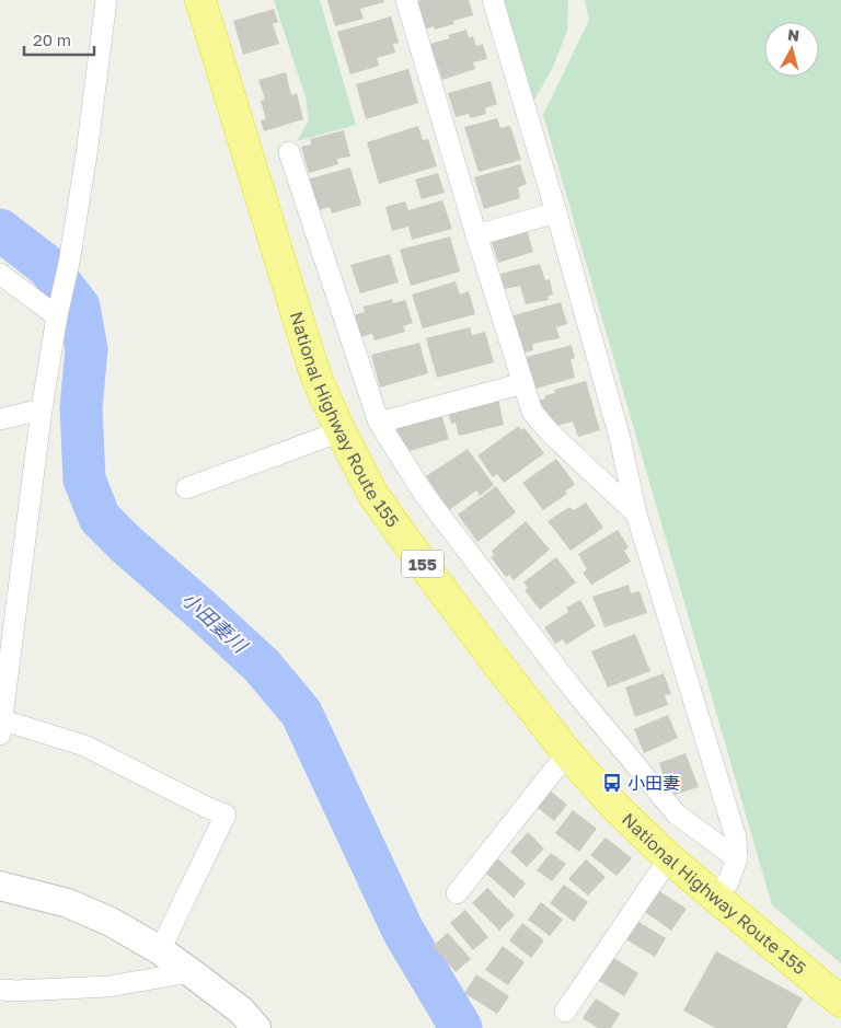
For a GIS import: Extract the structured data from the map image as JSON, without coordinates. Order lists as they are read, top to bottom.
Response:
{
  "streets": {
    "highway": ["National Highway Route 155", "155"]
  },
  "water": ["小田妻川"],
  "places": {
    "bus stop": ["小田妻"]
  },
  "scale_bar": "20 m",
  "north": "top"
}
